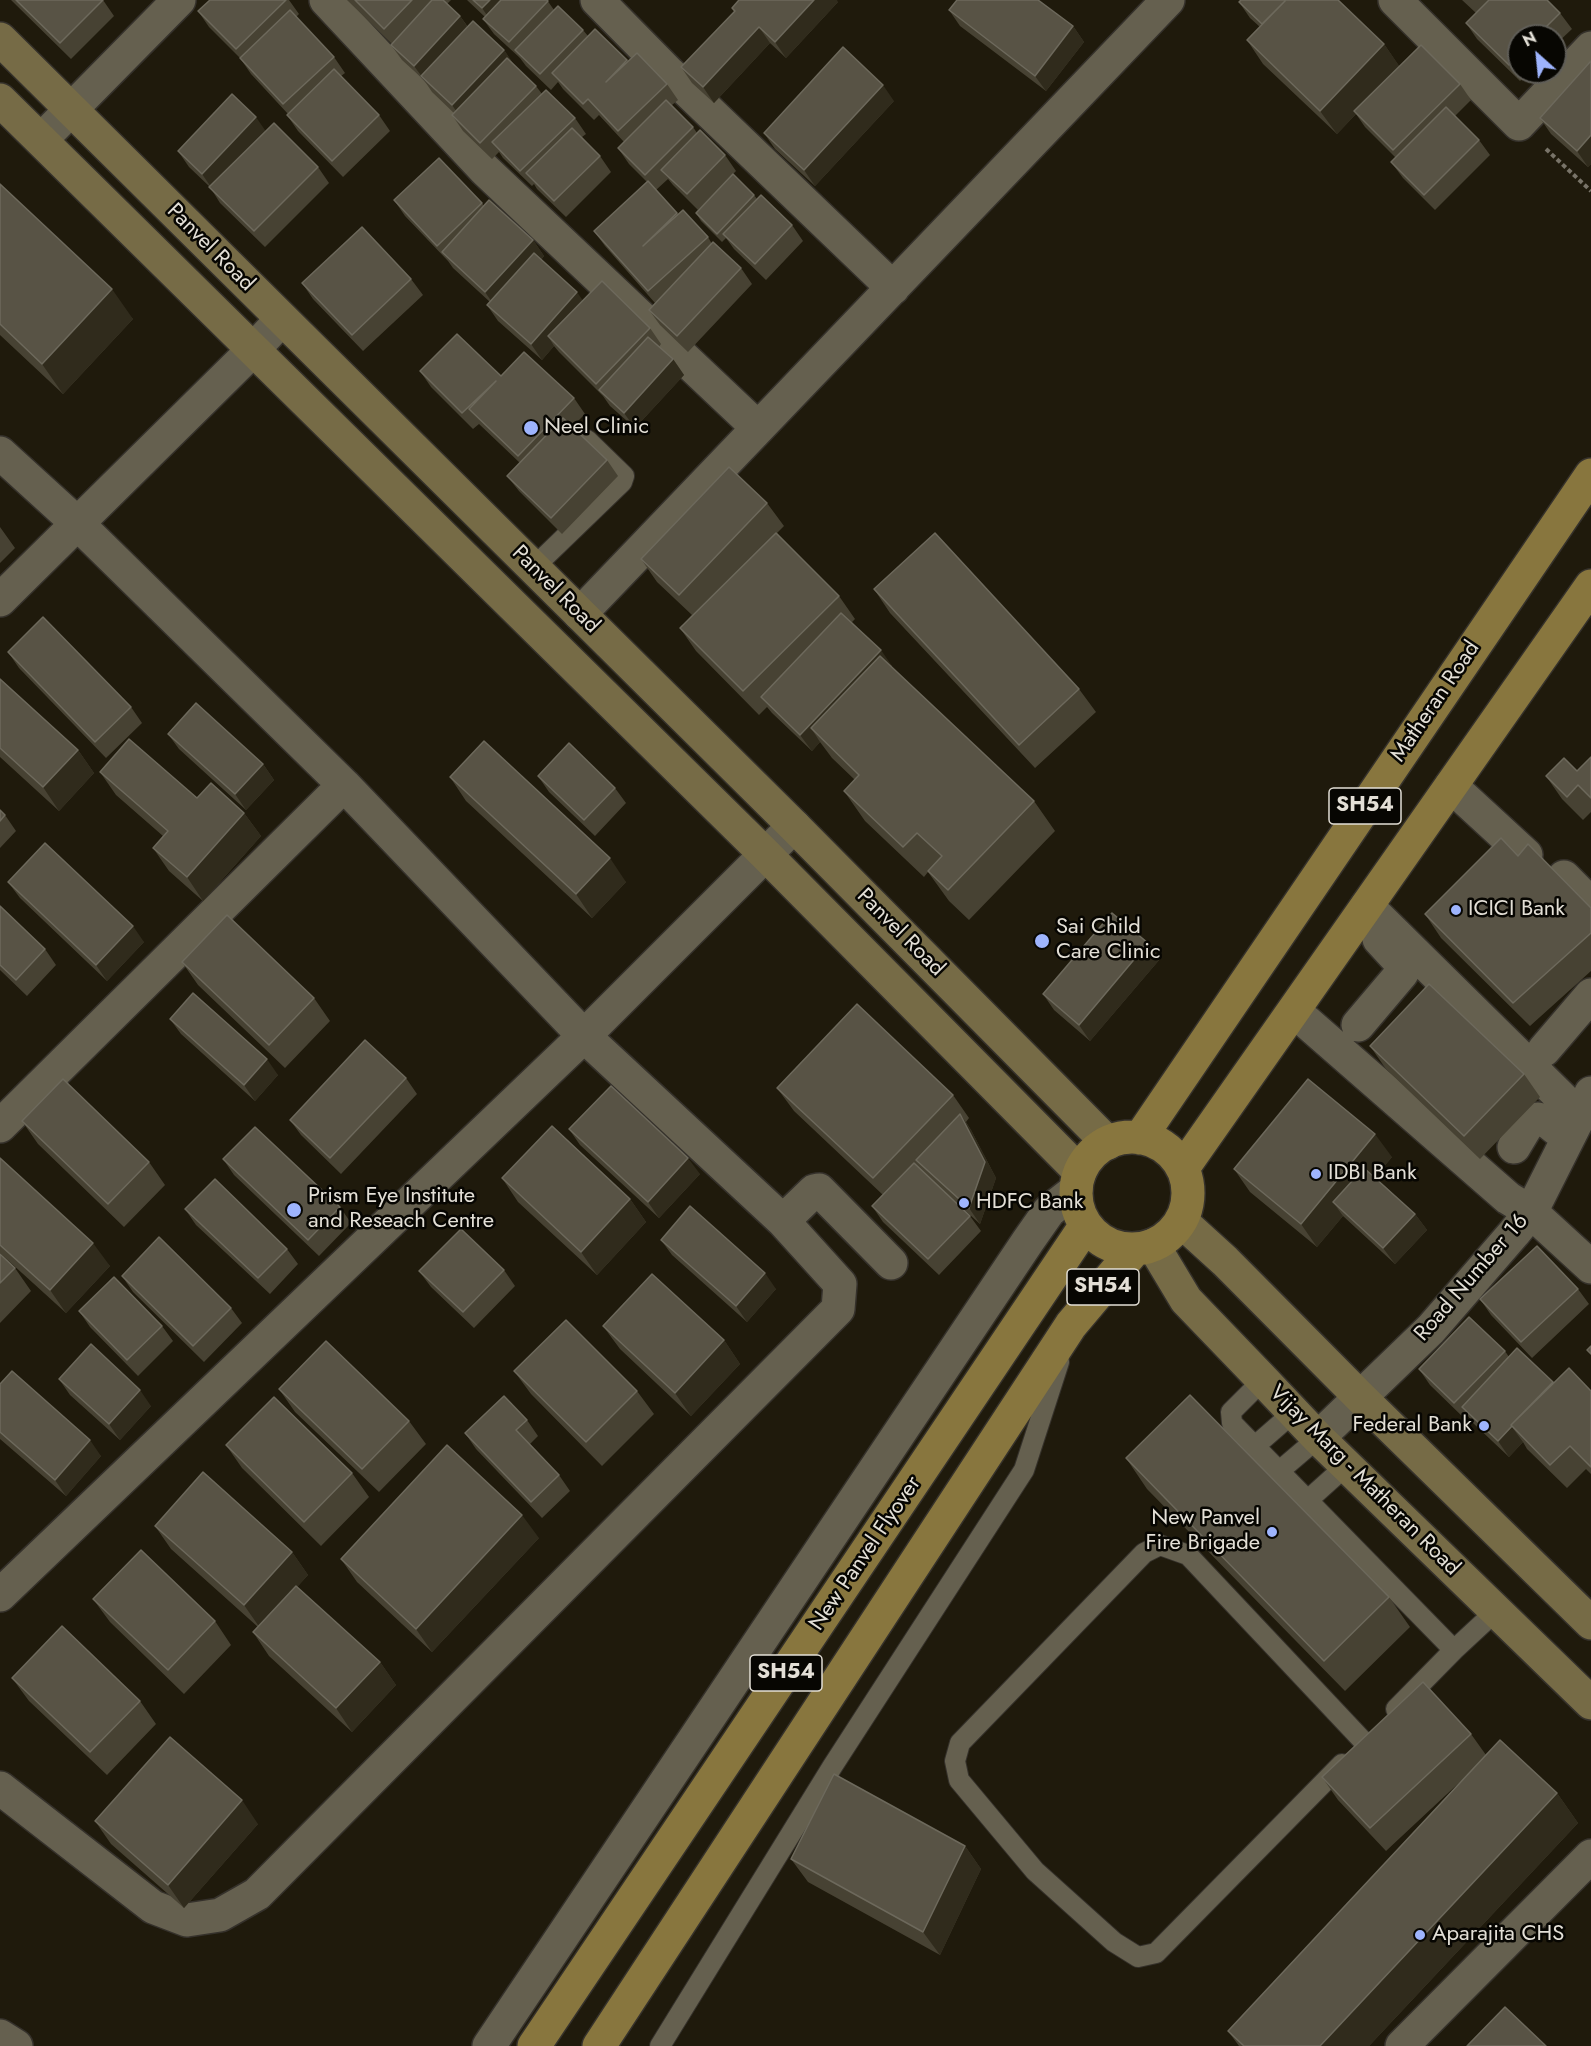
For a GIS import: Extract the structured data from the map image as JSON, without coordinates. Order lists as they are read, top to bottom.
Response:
{
  "streets": {
    "main road": ["Matheran Road", "SH54", "New Panvel Flyover"],
    "street": ["Panvel Road", "Road Number 16", "Vijay Marg - Matheran Road"]
  },
  "crossings": [
    ["Panvel Road", "Matheran Road"],
    ["Panvel Road", "SH54"],
    ["Panvel Road", "Vijay Marg - Matheran Road"],
    ["Panvel Road", "New Panvel Flyover"],
    ["Matheran Road", "SH54"],
    ["Matheran Road", "Vijay Marg - Matheran Road"],
    ["Matheran Road", "New Panvel Flyover"],
    ["SH54", "Vijay Marg - Matheran Road"],
    ["SH54", "New Panvel Flyover"],
    ["Road Number 16", "Vijay Marg - Matheran Road"],
    ["Vijay Marg - Matheran Road", "New Panvel Flyover"]
  ],
  "places": [
    "Neel Clinic",
    "ICICI Bank",
    "Sai Child Care Clinic",
    "IDBI Bank",
    "HDFC Bank",
    "Prism Eye Institute and Reseach Centre",
    "Federal Bank",
    "New Panvel Fire Brigade",
    "Aparajita CHS"
  ],
  "north": "top left"
}
